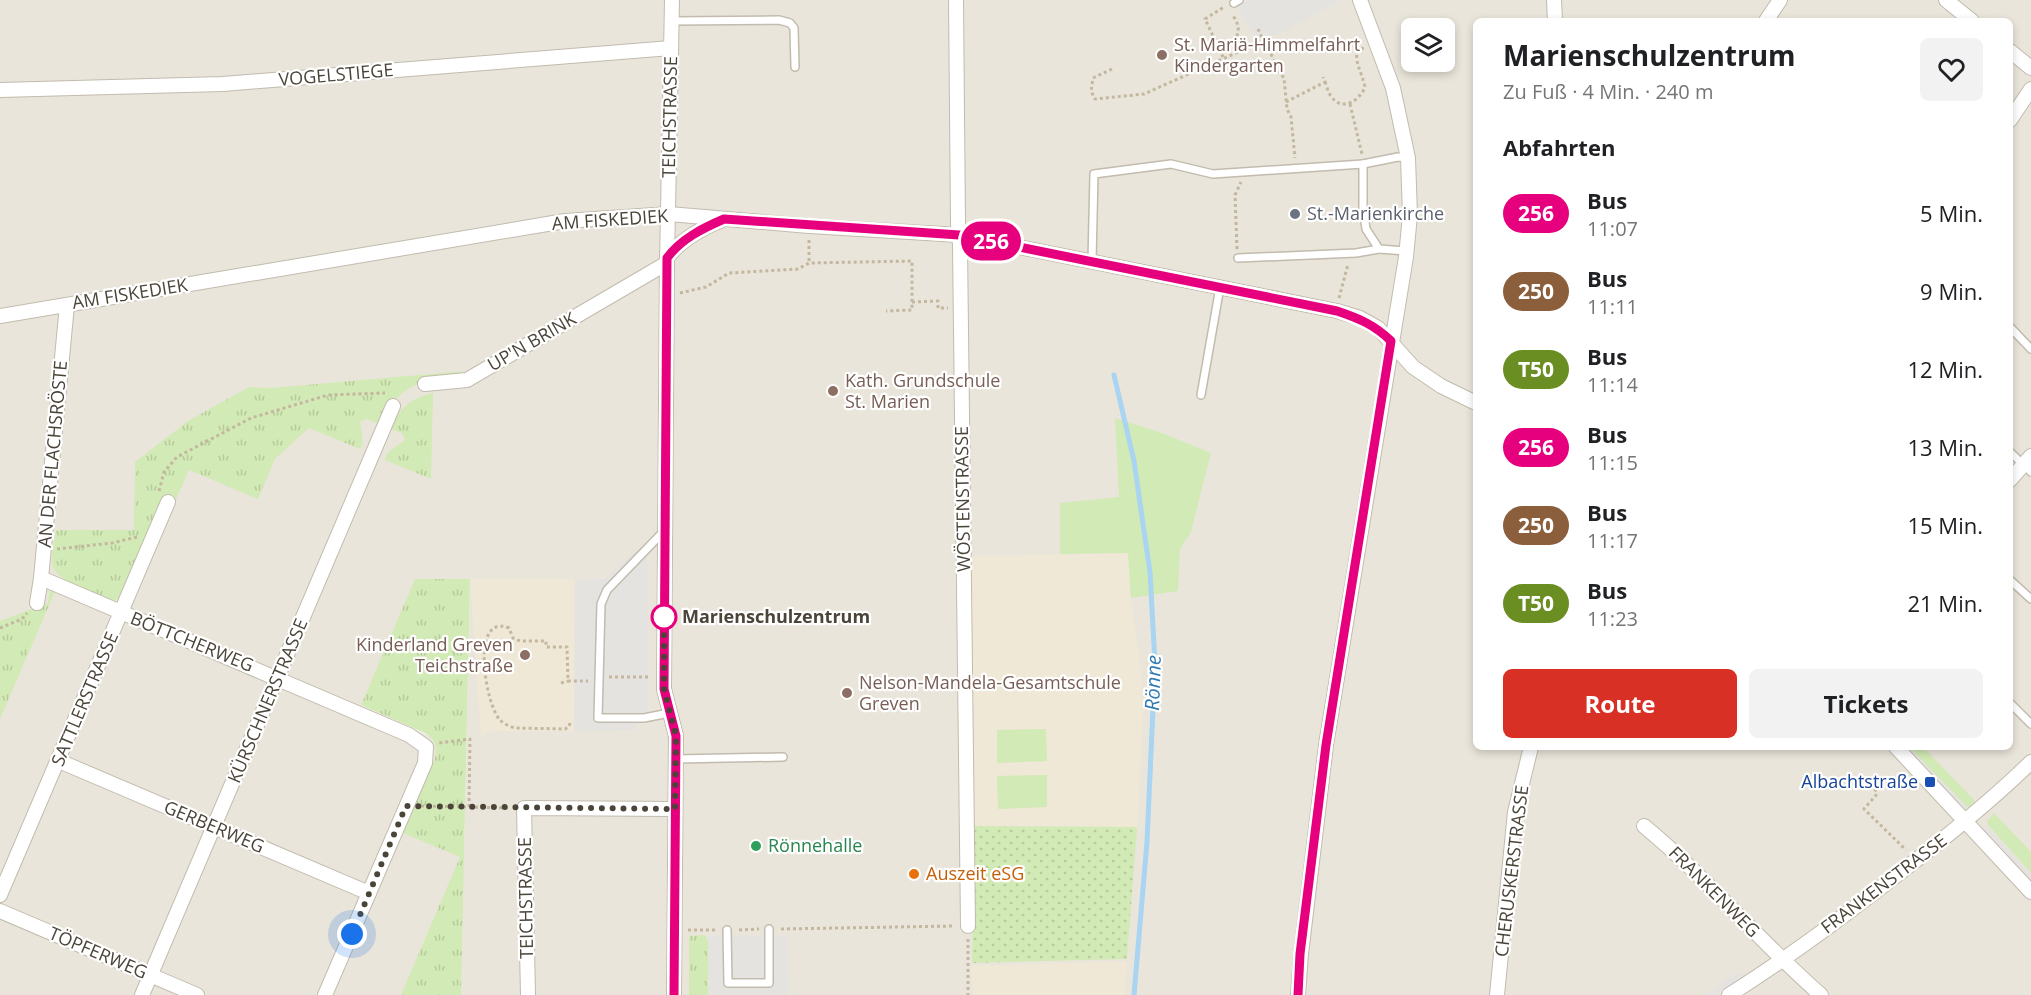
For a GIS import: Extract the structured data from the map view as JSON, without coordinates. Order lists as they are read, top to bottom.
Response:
{
  "streets": {
    "street": [
      "VOGELSTIEGE",
      "TEICHSTRASSE",
      "AM FISKEDIEK",
      "UP'N BRINK",
      "AN DER FLACHSRÖSTE",
      "WÖSTENSTRASSE",
      "BÖTTCHERWEG",
      "SATTLERSTRASSE",
      "KÜRSCHNERSTRASSE",
      "GERBERWEG",
      "CHERUSKERSTRASSE",
      "FRANKENSTRASSE",
      "FRANKENWEG",
      "TÖPFERWEG"
    ]
  },
  "crossings": [
    ["VOGELSTIEGE", "TEICHSTRASSE"],
    ["TEICHSTRASSE", "AM FISKEDIEK"],
    ["TEICHSTRASSE", "UP'N BRINK"],
    ["AM FISKEDIEK", "UP'N BRINK"],
    ["AM FISKEDIEK", "AN DER FLACHSRÖSTE"],
    ["AM FISKEDIEK", "WÖSTENSTRASSE"],
    ["AN DER FLACHSRÖSTE", "BÖTTCHERWEG"],
    ["BÖTTCHERWEG", "SATTLERSTRASSE"],
    ["BÖTTCHERWEG", "KÜRSCHNERSTRASSE"],
    ["SATTLERSTRASSE", "GERBERWEG"],
    ["KÜRSCHNERSTRASSE", "GERBERWEG"],
    ["KÜRSCHNERSTRASSE", "TÖPFERWEG"],
    ["FRANKENSTRASSE", "FRANKENWEG"]
  ],
  "water": ["Rönne"],
  "places": {
    "other": [
      "St. Mariä-Himmelfahrt Kindergarten",
      "St.-Marienkirche",
      "Kath. Grundschule St. Marien",
      "Marienschulzentrum",
      "Kinderland Greven Teichstraße",
      "Nelson-Mandela-Gesamtschule Greven",
      "Rönnehalle",
      "Auszeit eSG"
    ],
    "transit": ["Albachtstraße"]
  },
  "lines": ["bus line 256"],
  "page": {
    "on_map": "256",
    "heading": [
      ["Marienschulzentrum", "Zu Fuß · 4 Min. · 240 m"],
      "Abfahrten"
    ],
    "list": [
      {
        "mark": "256",
        "name": "Bus",
        "note": "11:07",
        "value": "5 Min."
      },
      {
        "mark": "250",
        "name": "Bus",
        "note": "11:11",
        "value": "9 Min."
      },
      {
        "mark": "T50",
        "name": "Bus",
        "note": "11:14",
        "value": "12 Min."
      },
      {
        "mark": "256",
        "name": "Bus",
        "note": "11:15",
        "value": "13 Min."
      },
      {
        "mark": "250",
        "name": "Bus",
        "note": "11:17",
        "value": "15 Min."
      },
      {
        "mark": "T50",
        "name": "Bus",
        "note": "11:23",
        "value": "21 Min."
      }
    ],
    "buttons": ["Route", "Tickets"]
  }
}
